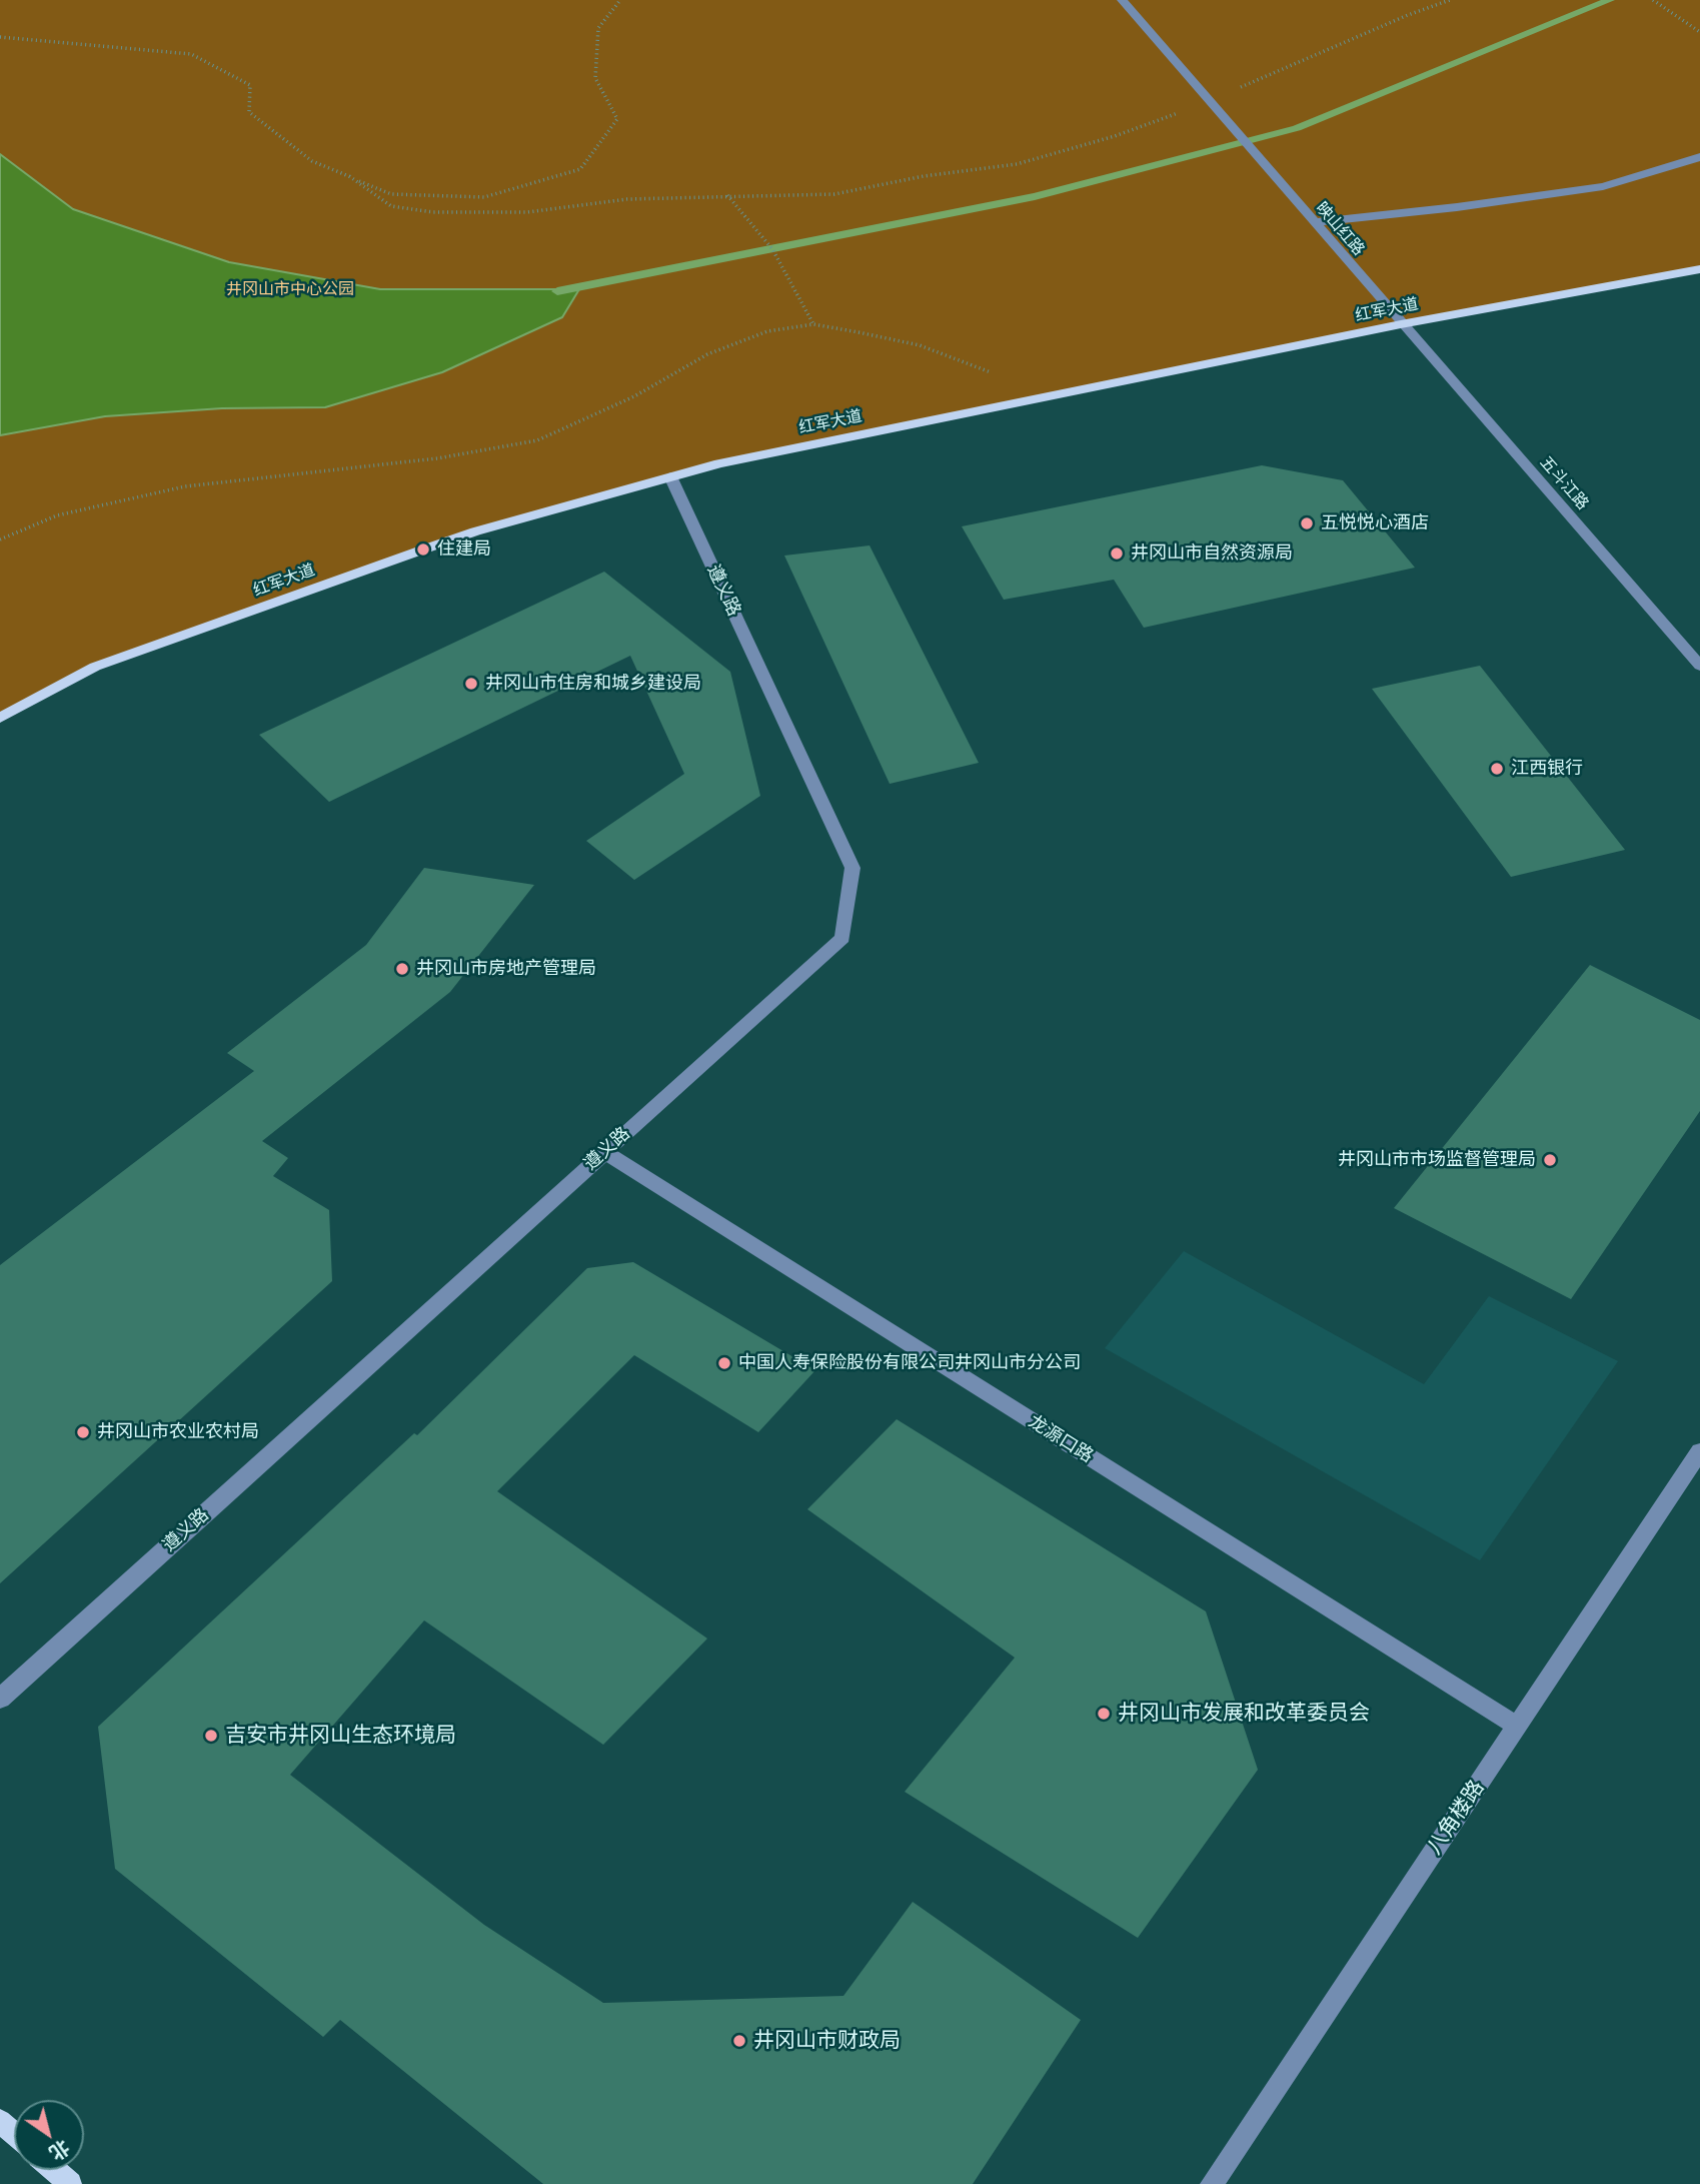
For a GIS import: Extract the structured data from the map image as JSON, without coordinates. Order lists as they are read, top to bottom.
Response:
{
  "streets": {
    "main road": ["红军大道"],
    "street": [
      "映山红路",
      "五斗江路",
      "遵义路",
      "龙源口路",
      "八角楼路"
    ]
  },
  "crossings": [
    ["映山红路", "红军大道"],
    ["映山红路", "五斗江路"],
    ["红军大道", "五斗江路"],
    ["红军大道", "遵义路"],
    ["遵义路", "龙源口路"],
    ["龙源口路", "八角楼路"]
  ],
  "parks": ["井冈山市中心公园"],
  "places": [
    "五悦悦心酒店",
    "住建局",
    "井冈山市自然资源局",
    "井冈山市住房和城乡建设局",
    "江西银行",
    "井冈山市房地产管理局",
    "井冈山市市场监督管理局",
    "中国人寿保险股份有限公司井冈山市分公司",
    "井冈山市农业农村局",
    "井冈山市发展和改革委员会",
    "吉安市井冈山生态环境局",
    "井冈山市财政局"
  ],
  "north": "bottom right"
}
